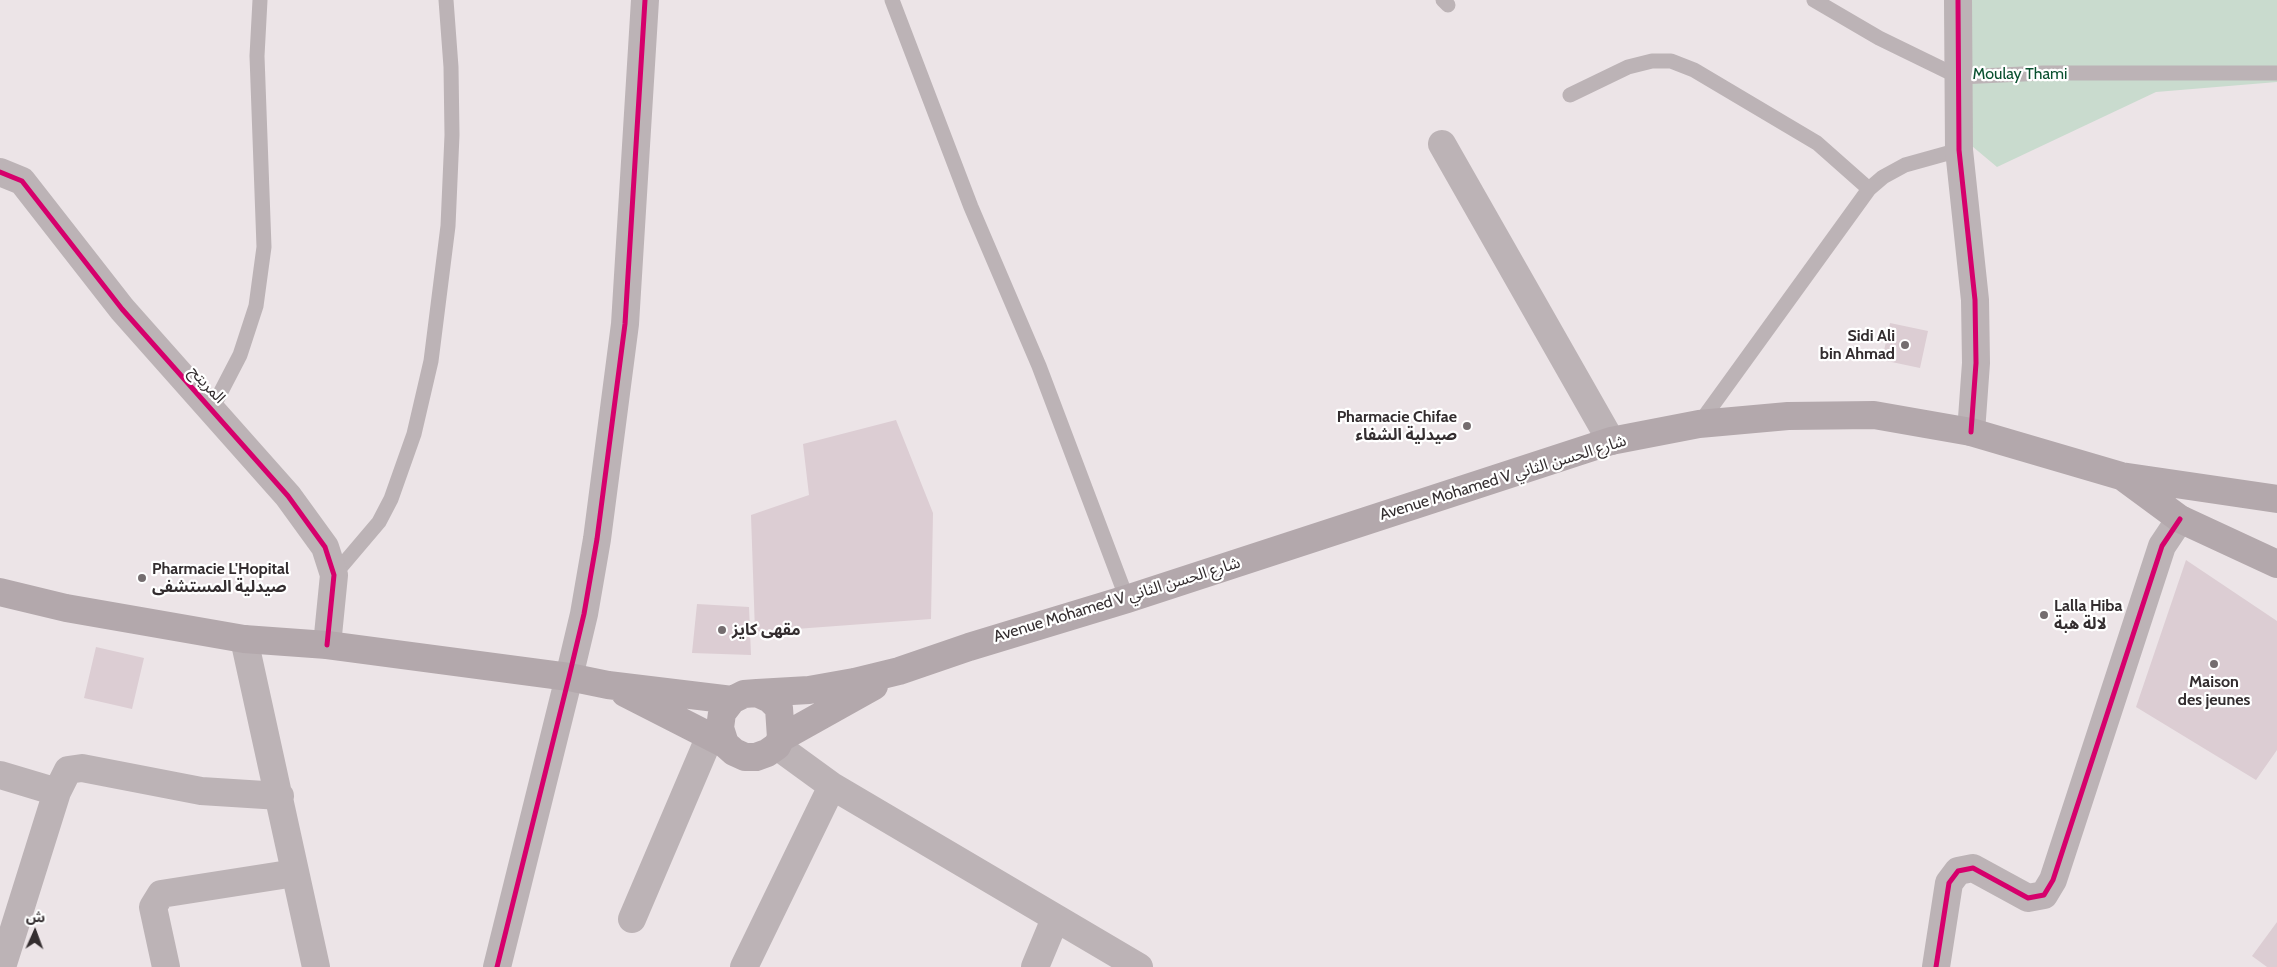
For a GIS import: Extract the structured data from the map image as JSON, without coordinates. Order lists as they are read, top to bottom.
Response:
{
  "streets": {
    "main road": ["Avenue Mohamed V شارع الحسن الثاني"],
    "street": ["المريتح"]
  },
  "crossings": [
    ["المريتح", "Avenue Mohamed V شارع الحسن الثاني"]
  ],
  "parks": ["Moulay Thami"],
  "places": [
    "Sidi Ali bin Ahmad",
    "Pharmacie Chifae صيدلية الشفاء",
    "Pharmacie L'Hopital صيدلية المستشفى",
    "Lalla Hiba لالة هبة",
    "مقهى كايز",
    "Maison des jeunes"
  ],
  "north": "top"
}
